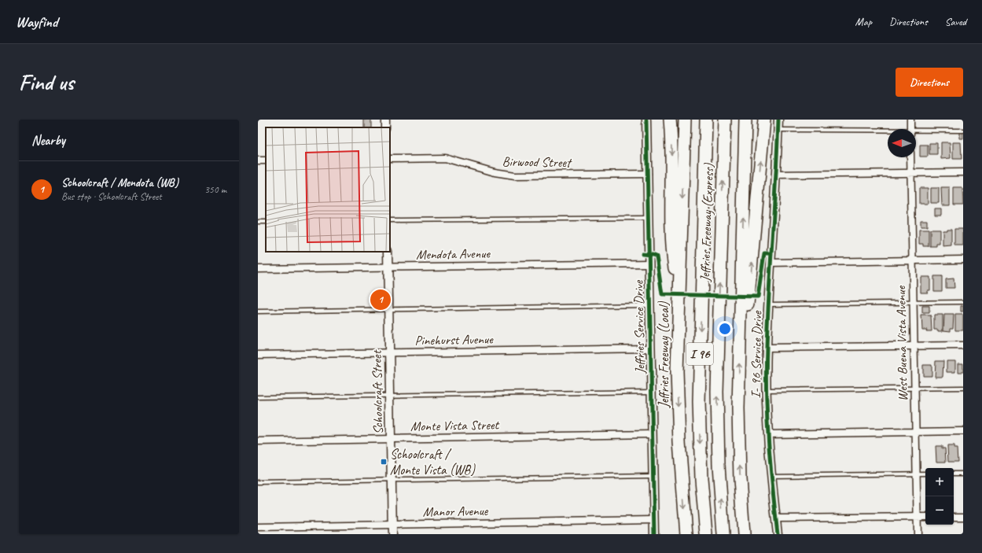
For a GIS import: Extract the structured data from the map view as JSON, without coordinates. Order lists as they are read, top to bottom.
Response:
{
  "streets": {
    "highway": ["Jeffries Freeway (Express)", "I 96", "Jeffries Freeway (Local)"],
    "street": [
      "Birwood Street",
      "Mendota Avenue",
      "Jeffries Service Drive",
      "Pinehurst Avenue",
      "West Buena Vista Avenue",
      "I- 96 Service Drive",
      "Schoolcraft Street",
      "Monte Vista Street",
      "Manor Avenue"
    ]
  },
  "crossings": [
    ["Birwood Street", "Jeffries Service Drive"],
    ["Mendota Avenue", "Jeffries Service Drive"],
    ["Mendota Avenue", "Schoolcraft Street"],
    ["Jeffries Service Drive", "Pinehurst Avenue"],
    ["Jeffries Service Drive", "Monte Vista Street"],
    ["Jeffries Service Drive", "Manor Avenue"],
    ["Pinehurst Avenue", "Schoolcraft Street"],
    ["Schoolcraft Street", "Monte Vista Street"],
    ["Schoolcraft Street", "Manor Avenue"]
  ],
  "places": {
    "transit": ["Schoolcraft / Monte Vista (WB)"]
  },
  "north": "left",
  "page": {
    "header": "Wayfind",
    "nav": ["Map", "Directions", "Saved"],
    "buttons": "Directions",
    "title": "Find us",
    "heading": "Nearby",
    "list": [
      {
        "mark": "1",
        "name": "Schoolcraft / Mendota (WB)",
        "note": "Bus stop · Schoolcraft Street",
        "value": "350 m"
      }
    ],
    "pins": "1",
    "map_buttons": ["+", "−"]
  }
}
